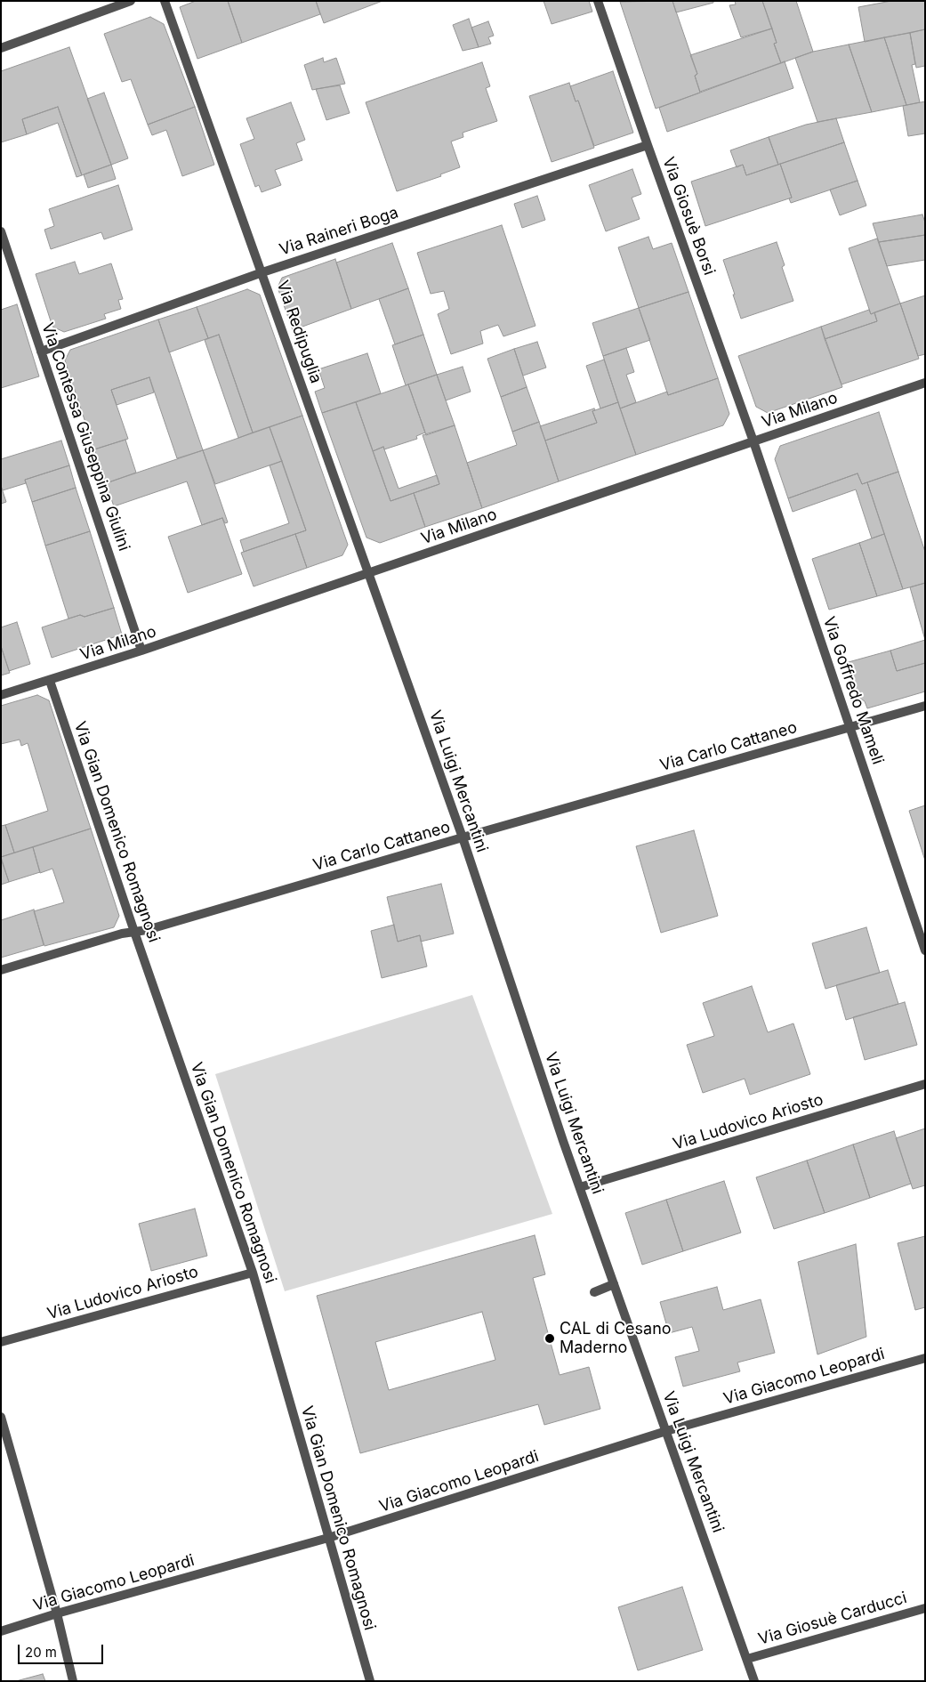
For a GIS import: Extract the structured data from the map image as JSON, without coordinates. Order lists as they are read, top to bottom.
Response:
{
  "streets": {
    "street": [
      "Via Giosuè Borsi",
      "Via Raineri Boga",
      "Via Redipuglia",
      "Via Milano",
      "Via Contessa Giuseppina Giulini",
      "Via Goffredo Mameli",
      "Via Carlo Cattaneo",
      "Via Luigi Mercantini",
      "Via Gian Domenico Romagnosi",
      "Via Ludovico Ariosto",
      "Via Giacomo Leopardi",
      "Via Giosuè Carducci"
    ]
  },
  "crossings": [
    ["Via Giosuè Borsi", "Via Raineri Boga"],
    ["Via Giosuè Borsi", "Via Milano"],
    ["Via Giosuè Borsi", "Via Goffredo Mameli"],
    ["Via Raineri Boga", "Via Redipuglia"],
    ["Via Raineri Boga", "Via Contessa Giuseppina Giulini"],
    ["Via Redipuglia", "Via Milano"],
    ["Via Redipuglia", "Via Luigi Mercantini"],
    ["Via Milano", "Via Contessa Giuseppina Giulini"],
    ["Via Milano", "Via Goffredo Mameli"],
    ["Via Milano", "Via Luigi Mercantini"],
    ["Via Milano", "Via Gian Domenico Romagnosi"],
    ["Via Goffredo Mameli", "Via Carlo Cattaneo"],
    ["Via Carlo Cattaneo", "Via Luigi Mercantini"],
    ["Via Carlo Cattaneo", "Via Gian Domenico Romagnosi"],
    ["Via Luigi Mercantini", "Via Ludovico Ariosto"],
    ["Via Luigi Mercantini", "Via Giacomo Leopardi"],
    ["Via Luigi Mercantini", "Via Giosuè Carducci"],
    ["Via Gian Domenico Romagnosi", "Via Ludovico Ariosto"],
    ["Via Gian Domenico Romagnosi", "Via Giacomo Leopardi"]
  ],
  "places": ["CAL di Cesano Maderno"],
  "scale_bar": "20 m"
}
